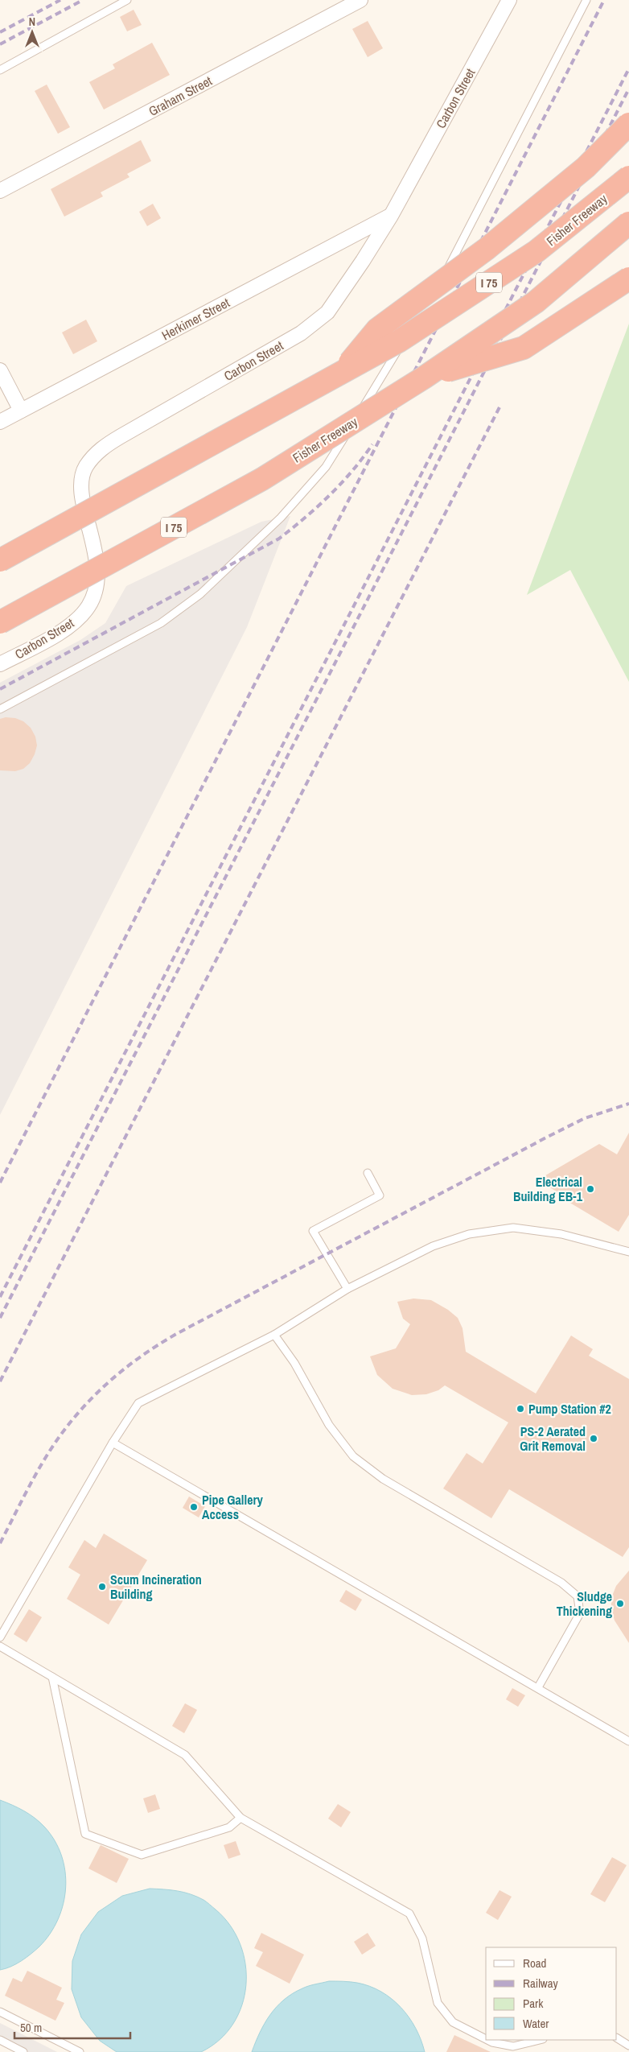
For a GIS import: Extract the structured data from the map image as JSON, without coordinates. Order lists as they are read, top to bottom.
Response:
{
  "streets": {
    "highway": ["Fisher Freeway", "I 75"],
    "street": ["Graham Street", "Carbon Street", "Herkimer Street"]
  },
  "crossings": [
    ["Carbon Street", "Herkimer Street"]
  ],
  "places": [
    "Electrical Building EB-1",
    "Pump Station #2",
    "PS-2 Aerated Grit Removal",
    "Pipe Gallery Access",
    "Scum Incineration Building",
    "Sludge Thickening"
  ],
  "legend": [
    "Road",
    "Railway",
    "Park",
    "Water"
  ],
  "scale_bar": "50 m",
  "north": "top"
}
